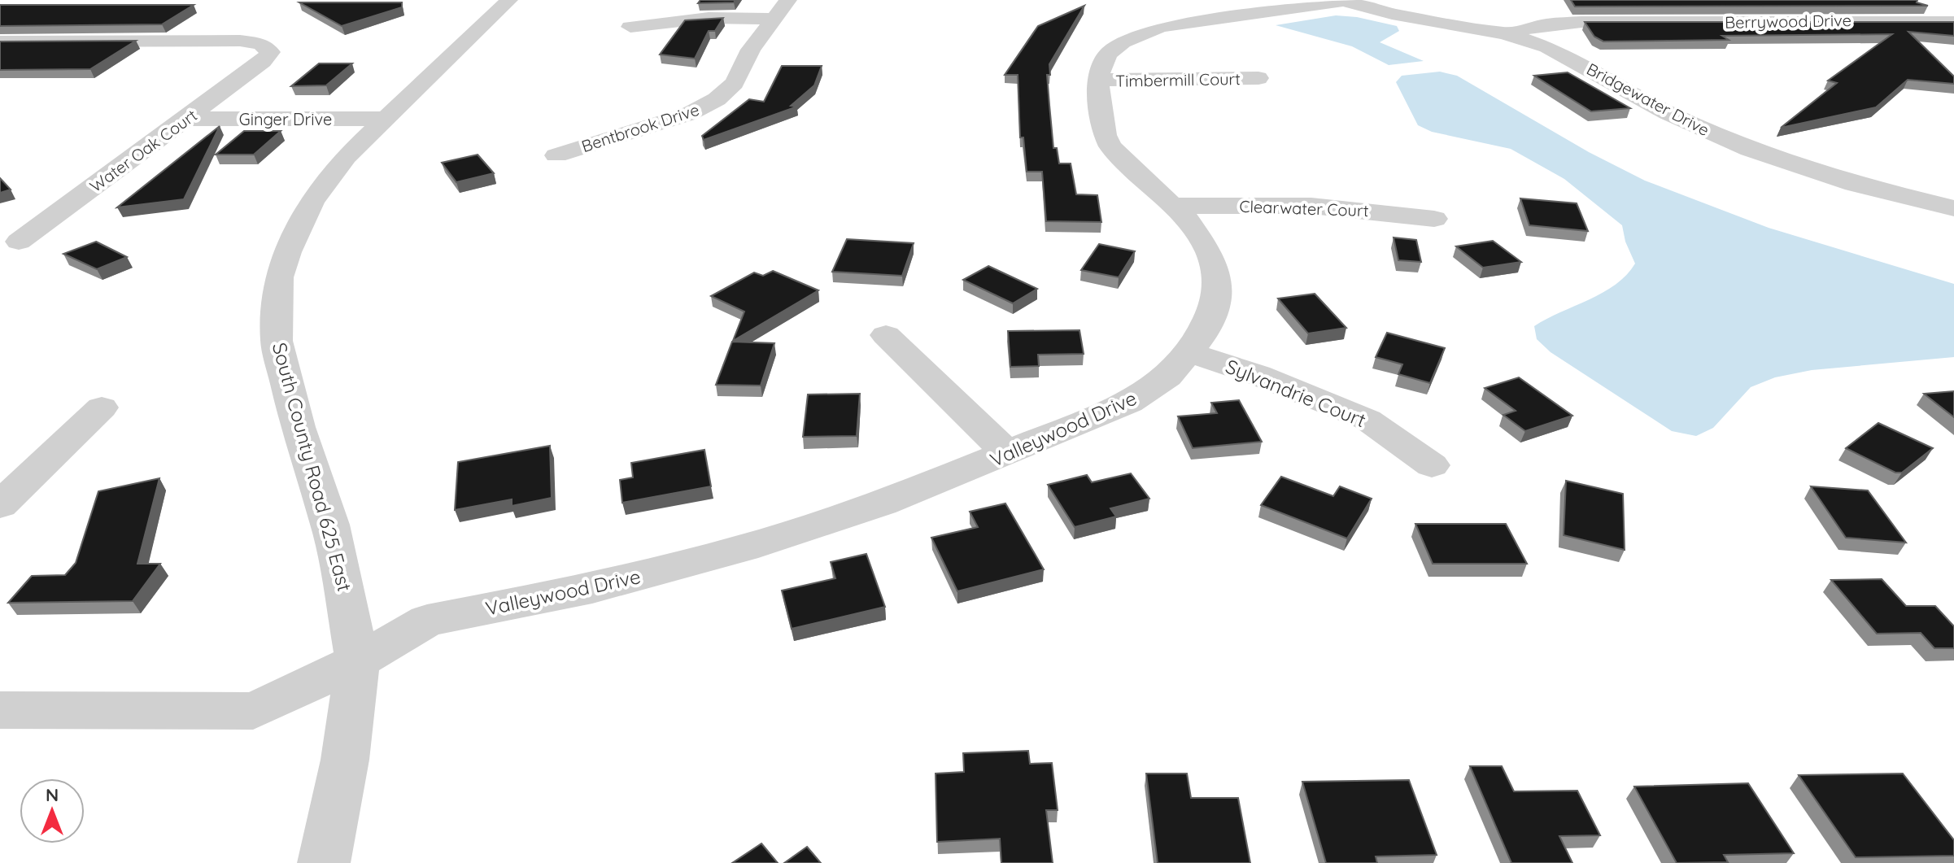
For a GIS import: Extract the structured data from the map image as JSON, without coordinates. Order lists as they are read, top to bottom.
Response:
{
  "streets": {
    "street": [
      "Berrywood Drive",
      "Timbermill Court",
      "Bridgewater Drive",
      "Ginger Drive",
      "Bentbrook Drive",
      "Water Oak Court",
      "Clearwater Court",
      "Sylvandrie Court",
      "Valleywood Drive",
      "South County Road 625 East"
    ]
  },
  "crossings": [
    ["Berrywood Drive", "Bridgewater Drive"],
    ["Timbermill Court", "Valleywood Drive"],
    ["Ginger Drive", "Water Oak Court"],
    ["Ginger Drive", "South County Road 625 East"],
    ["Clearwater Court", "Valleywood Drive"],
    ["Sylvandrie Court", "Valleywood Drive"],
    ["Valleywood Drive", "South County Road 625 East"]
  ],
  "north": "top"
}
